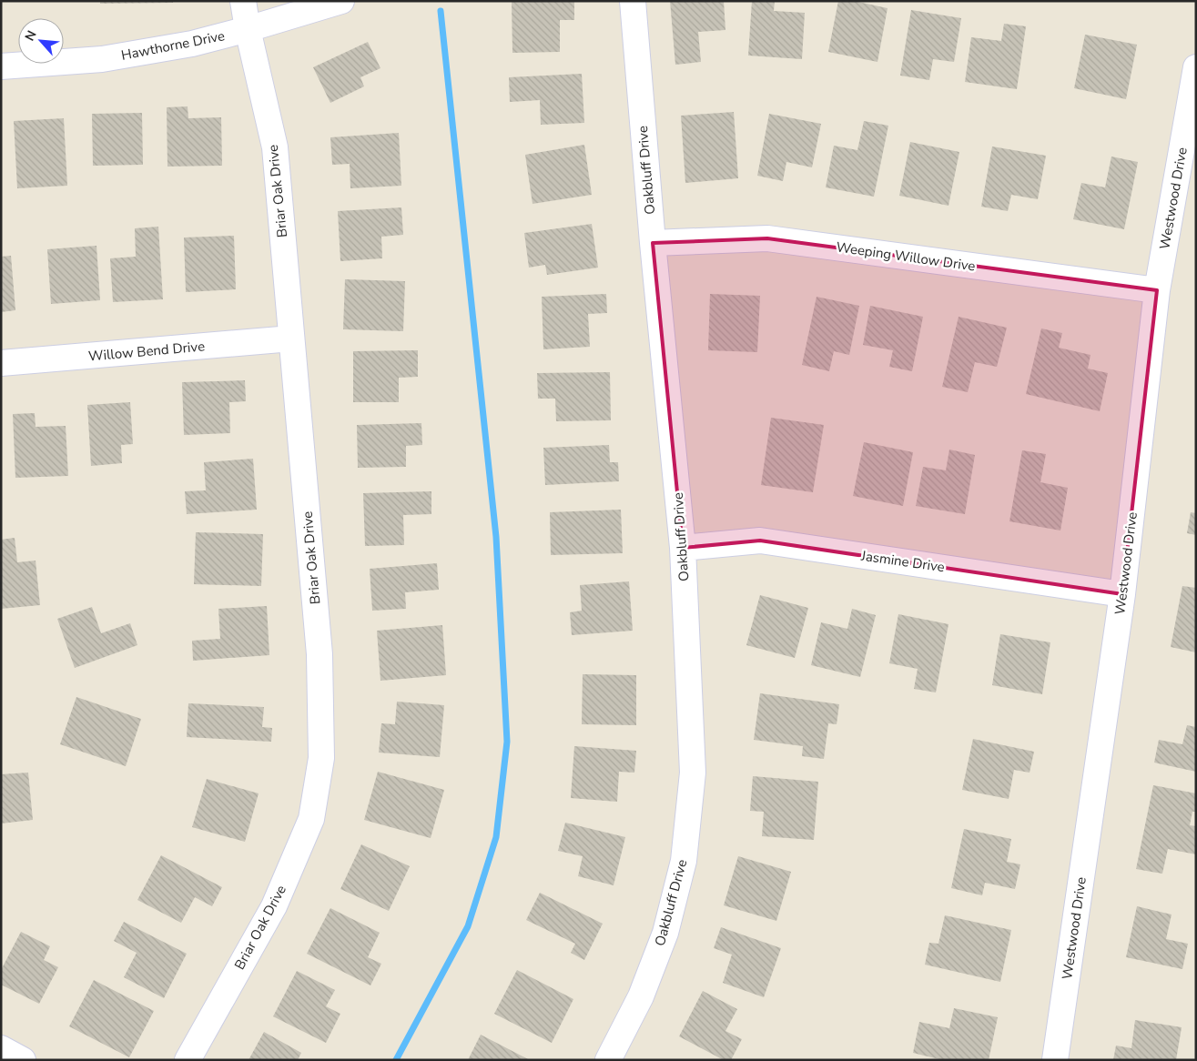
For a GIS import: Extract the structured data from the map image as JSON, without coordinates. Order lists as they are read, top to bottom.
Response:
{
  "streets": {
    "street": [
      "Hawthorne Drive",
      "Oakbluff Drive",
      "Briar Oak Drive",
      "Westwood Drive",
      "Weeping Willow Drive",
      "Willow Bend Drive",
      "Jasmine Drive"
    ]
  },
  "crossings": [
    ["Hawthorne Drive", "Briar Oak Drive"],
    ["Oakbluff Drive", "Weeping Willow Drive"],
    ["Oakbluff Drive", "Jasmine Drive"],
    ["Briar Oak Drive", "Willow Bend Drive"],
    ["Westwood Drive", "Weeping Willow Drive"],
    ["Westwood Drive", "Jasmine Drive"]
  ],
  "north": "top left"
}
